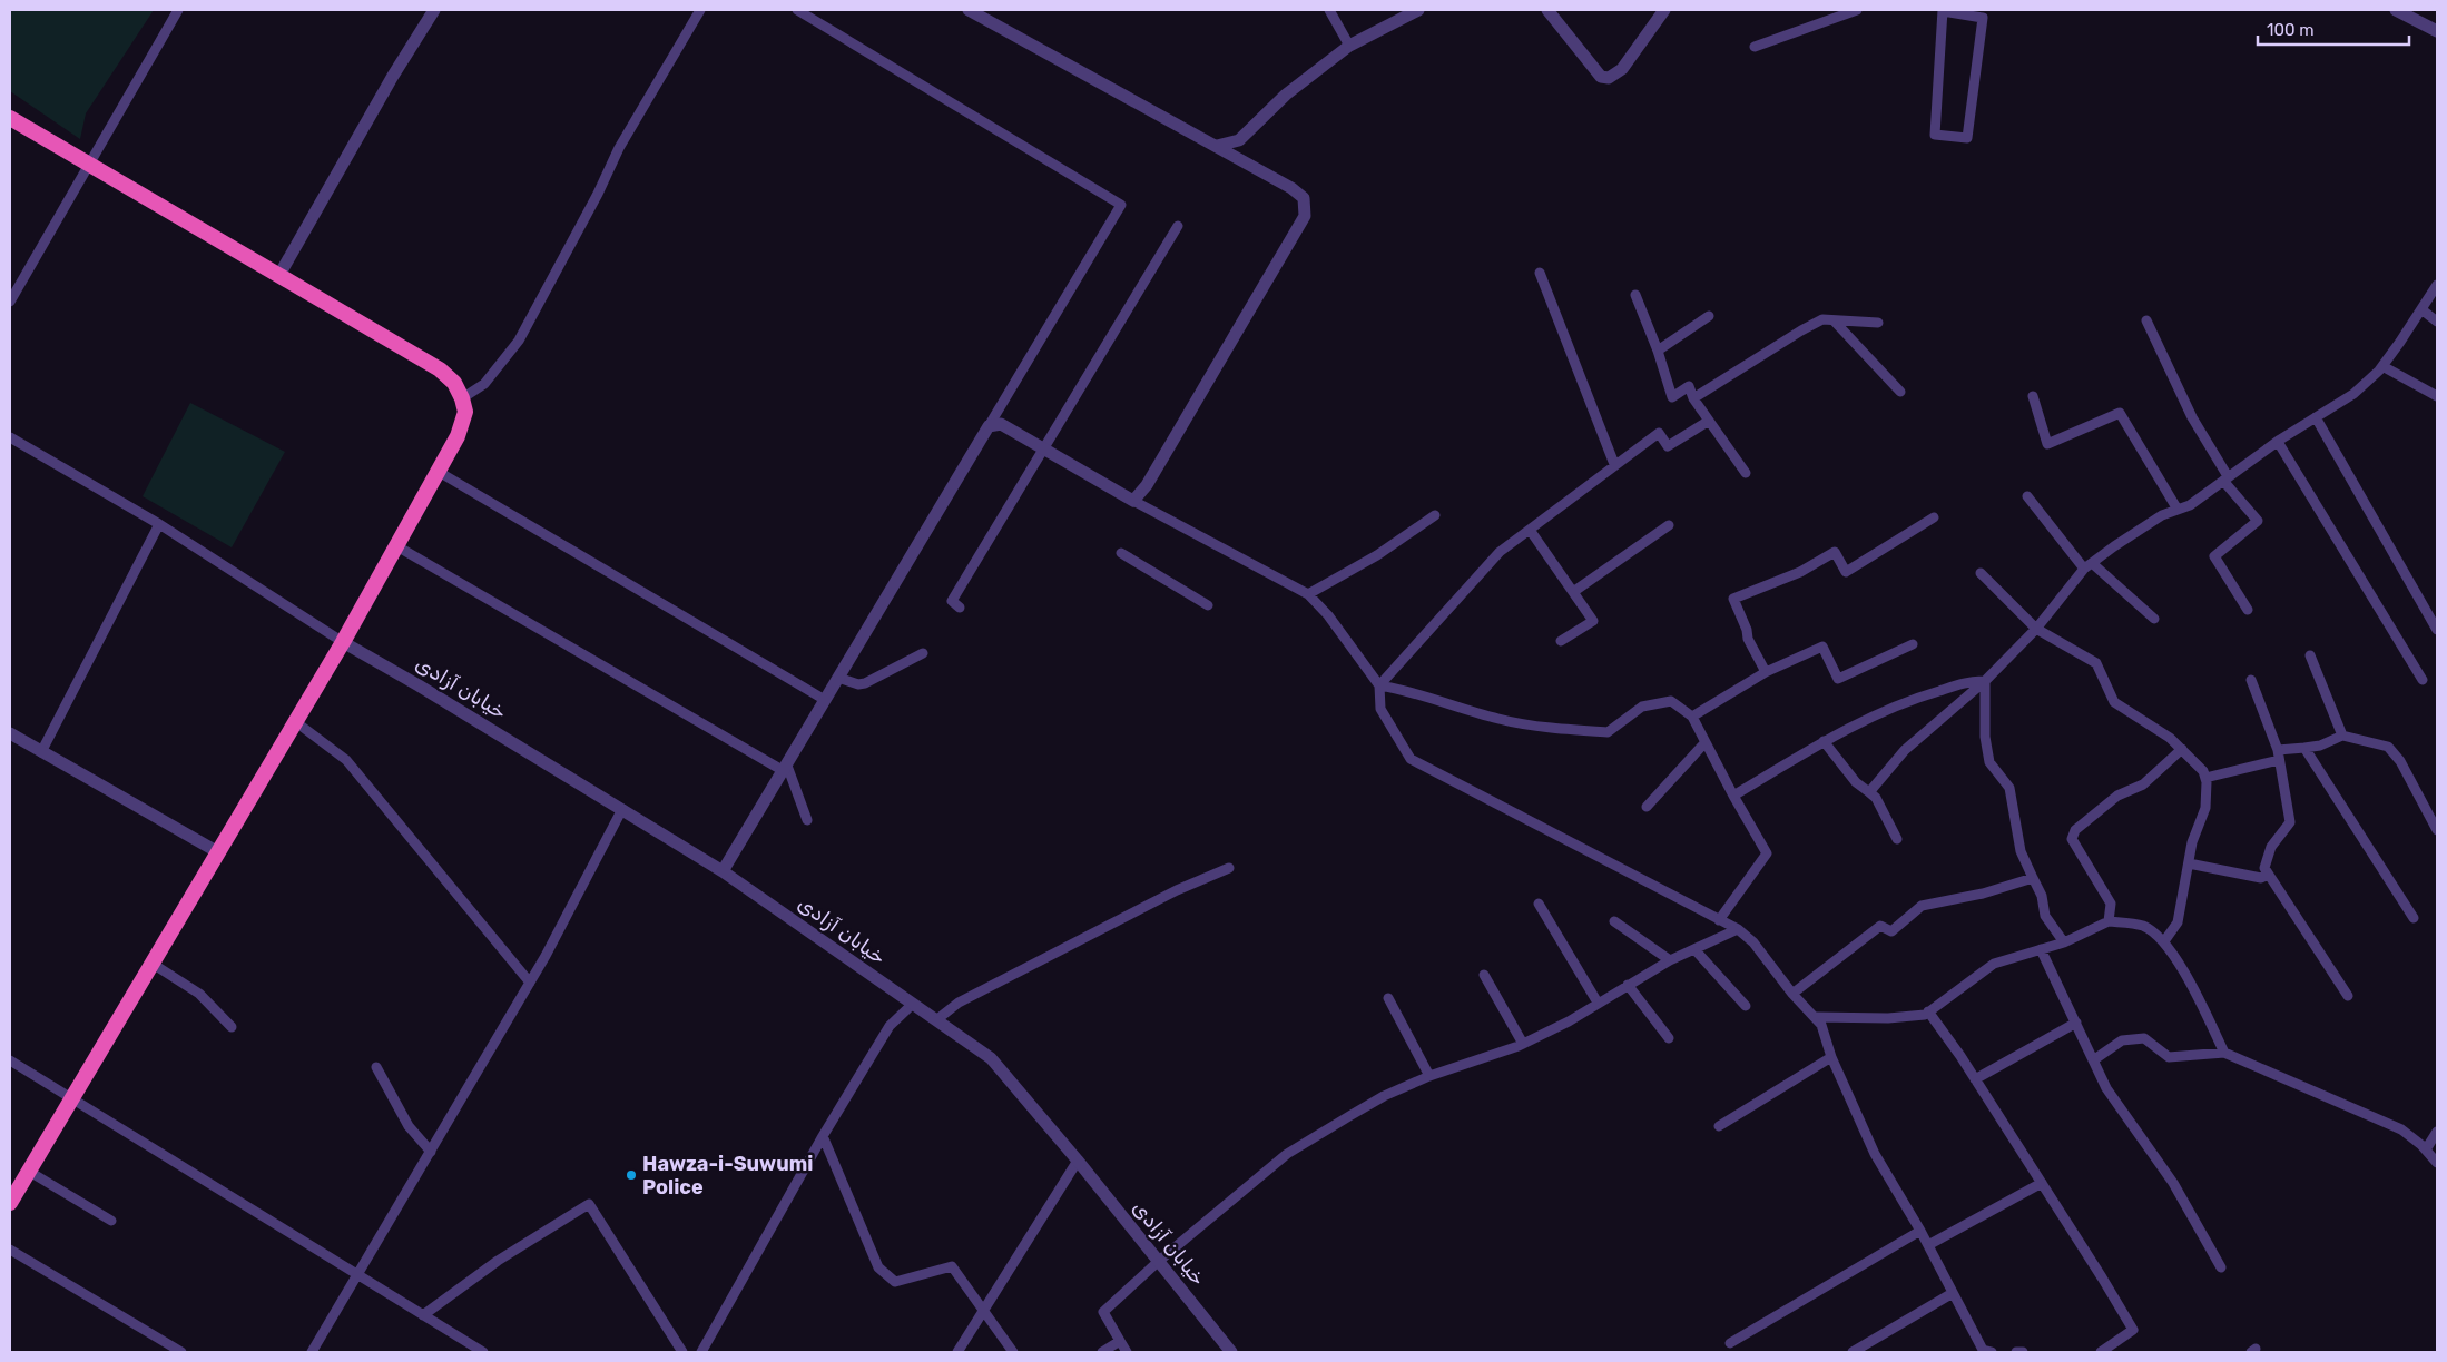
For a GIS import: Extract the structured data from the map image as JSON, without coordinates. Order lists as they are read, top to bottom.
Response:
{
  "streets": {
    "street": ["خیابان آزادی"]
  },
  "places": ["Hawza-i-Suwumi Police"],
  "scale_bar": "100 m"
}
